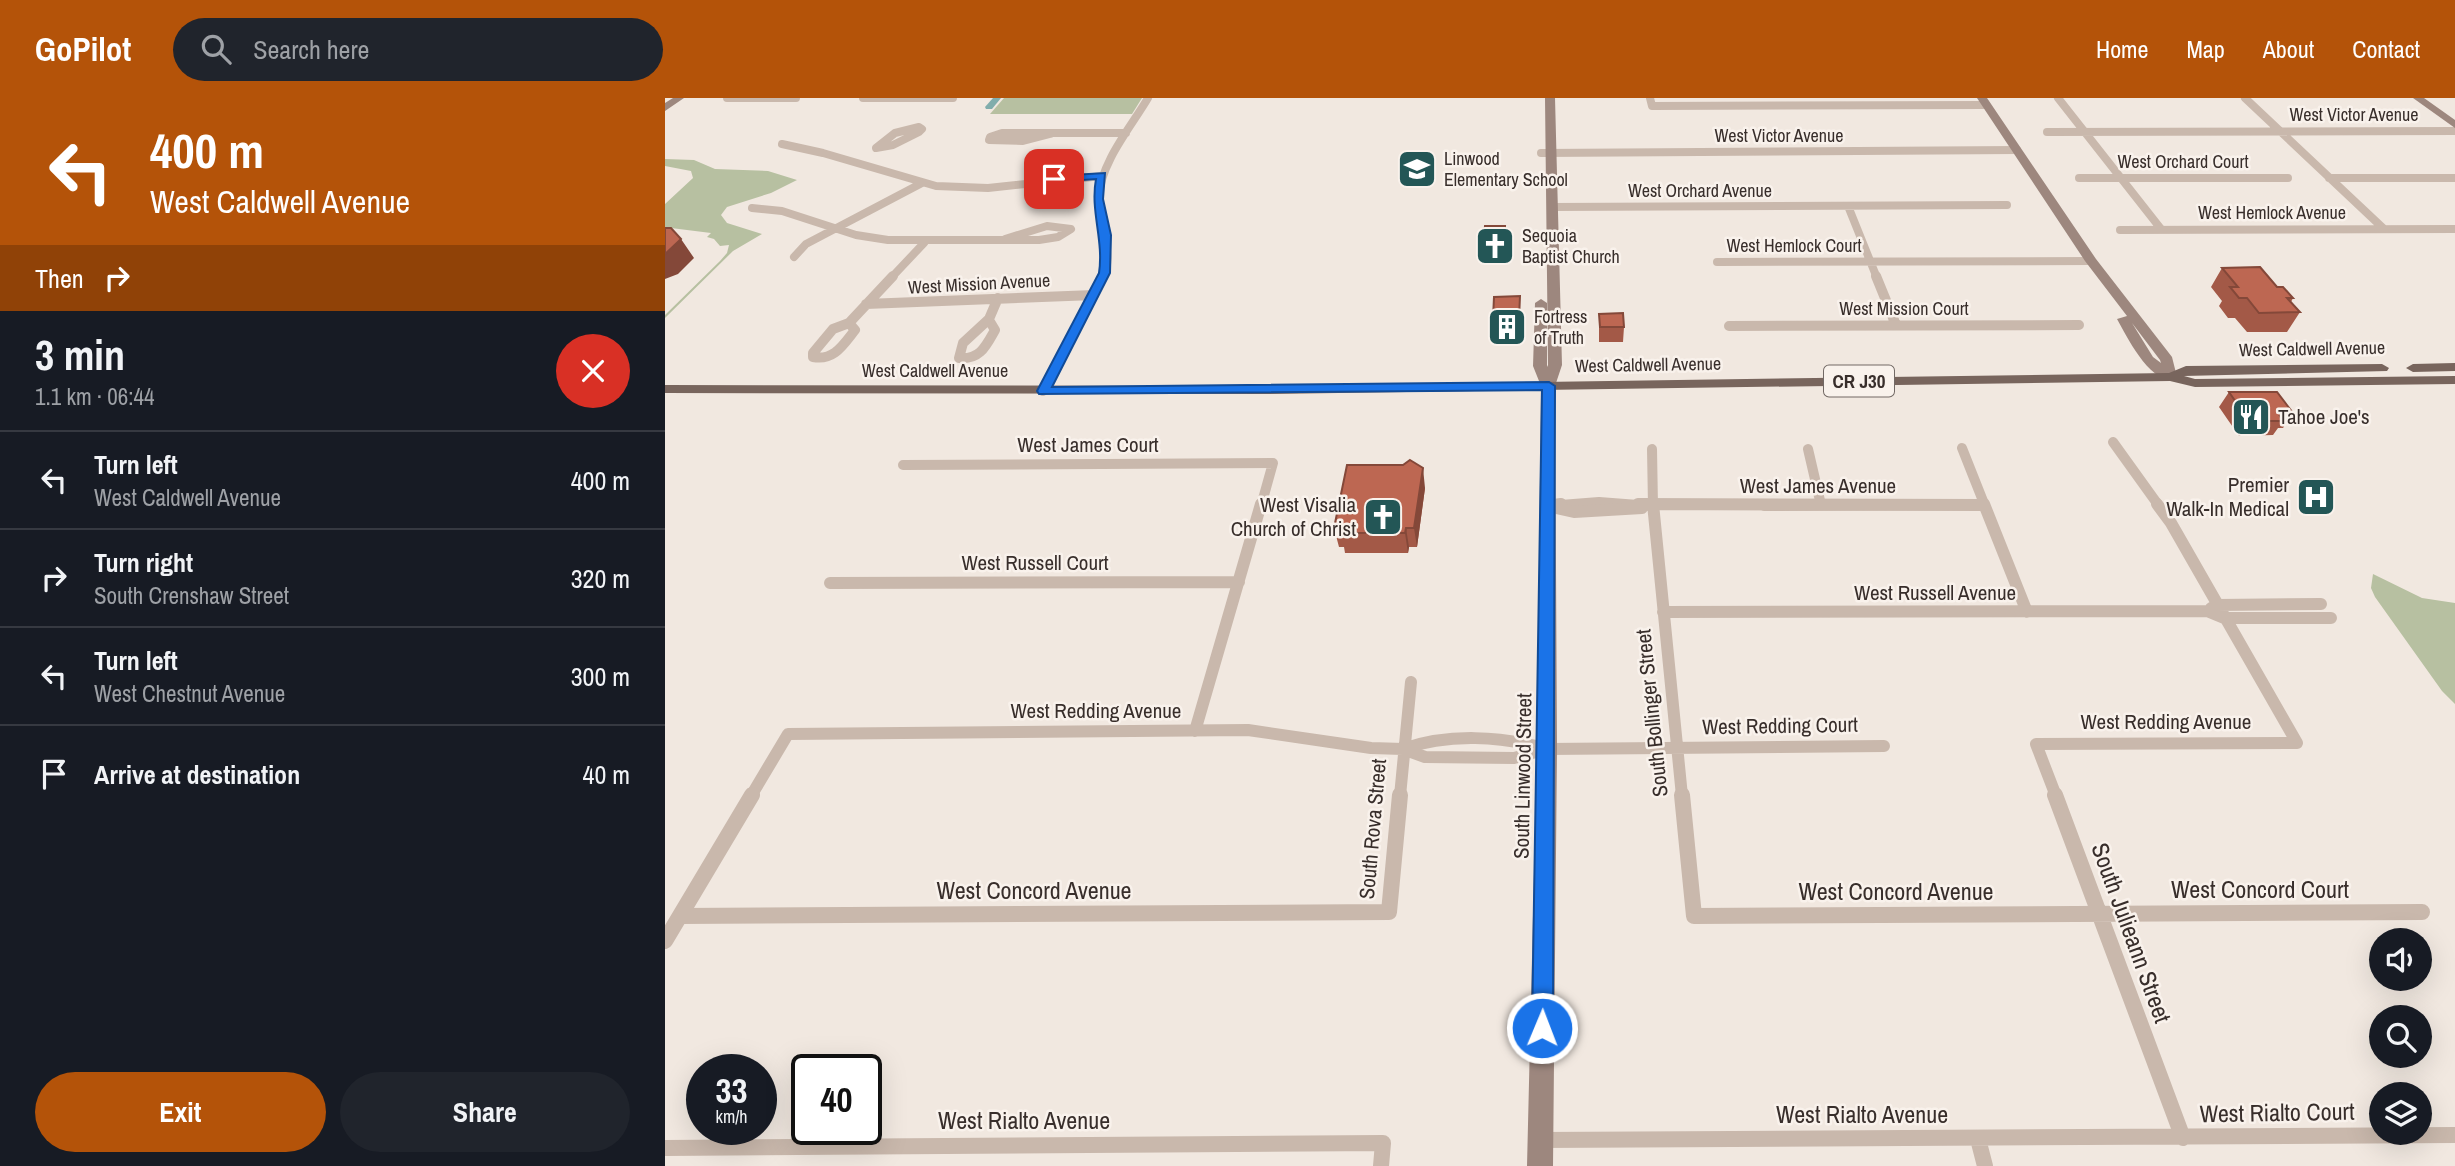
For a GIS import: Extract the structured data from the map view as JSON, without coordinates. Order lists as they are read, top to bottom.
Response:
{
  "streets": {
    "main road": ["West Caldwell Avenue", "CR J30"],
    "street": [
      "West Victor Avenue",
      "West Orchard Court",
      "West Orchard Avenue",
      "West Hemlock Avenue",
      "West Hemlock Court",
      "West Mission Avenue",
      "West Mission Court",
      "West James Court",
      "West James Avenue",
      "West Russell Court",
      "West Russell Avenue",
      "West Redding Avenue",
      "South Bollinger Street",
      "West Redding Court",
      "South Linwood Street",
      "South Rova Street",
      "West Concord Court",
      "West Concord Avenue",
      "South Julieann Street",
      "West Rialto Court",
      "West Rialto Avenue"
    ]
  },
  "crossings": [
    ["West Victor Avenue", "South Linwood Street"],
    ["West Orchard Avenue", "South Linwood Street"],
    ["West Caldwell Avenue", "South Linwood Street"],
    ["West James Court", "West Russell Court"],
    ["West James Avenue", "South Bollinger Street"],
    ["West James Avenue", "South Linwood Street"],
    ["West Russell Avenue", "West Redding Avenue"],
    ["West Russell Avenue", "South Bollinger Street"],
    ["West Redding Avenue", "South Bollinger Street"],
    ["West Redding Avenue", "West Redding Court"],
    ["West Redding Avenue", "South Linwood Street"],
    ["West Redding Avenue", "South Rova Street"],
    ["West Redding Avenue", "West Concord Avenue"],
    ["West Redding Avenue", "South Julieann Street"],
    ["South Bollinger Street", "West Redding Court"],
    ["South Bollinger Street", "West Concord Avenue"],
    ["South Linwood Street", "West Rialto Avenue"],
    ["South Rova Street", "West Concord Avenue"],
    ["West Concord Court", "West Concord Avenue"],
    ["West Concord Court", "South Julieann Street"],
    ["West Concord Avenue", "South Julieann Street"],
    ["South Julieann Street", "West Rialto Court"],
    ["South Julieann Street", "West Rialto Avenue"],
    ["West Rialto Court", "West Rialto Avenue"]
  ],
  "places": {
    "school or university": ["Linwood Elementary School"],
    "church": ["Sequoia Baptist Church", "West Visalia Church of Christ"],
    "building": ["Fortress of Truth"],
    "restaurant": ["Tahoe Joe's"],
    "hospital": ["Premier Walk-In Medical"]
  },
  "page": {
    "header": "GoPilot",
    "search": "Search here",
    "nav": [
      "Home",
      "Map",
      "About",
      "Contact"
    ],
    "turn": ["400 m", "West Caldwell Avenue"],
    "then": "Then",
    "heading": ["3 min", "1.1 km · 06:44"],
    "list": [
      {
        "name": "Turn left",
        "note": "West Caldwell Avenue",
        "value": "400 m"
      },
      {
        "name": "Turn right",
        "note": "South Crenshaw Street",
        "value": "320 m"
      },
      {
        "name": "Turn left",
        "note": "West Chestnut Avenue",
        "value": "300 m"
      },
      {
        "name": "Arrive at destination",
        "value": "40 m"
      }
    ],
    "speed": "33 km/h",
    "limit": "40",
    "buttons": ["Exit", "Share"]
  }
}
